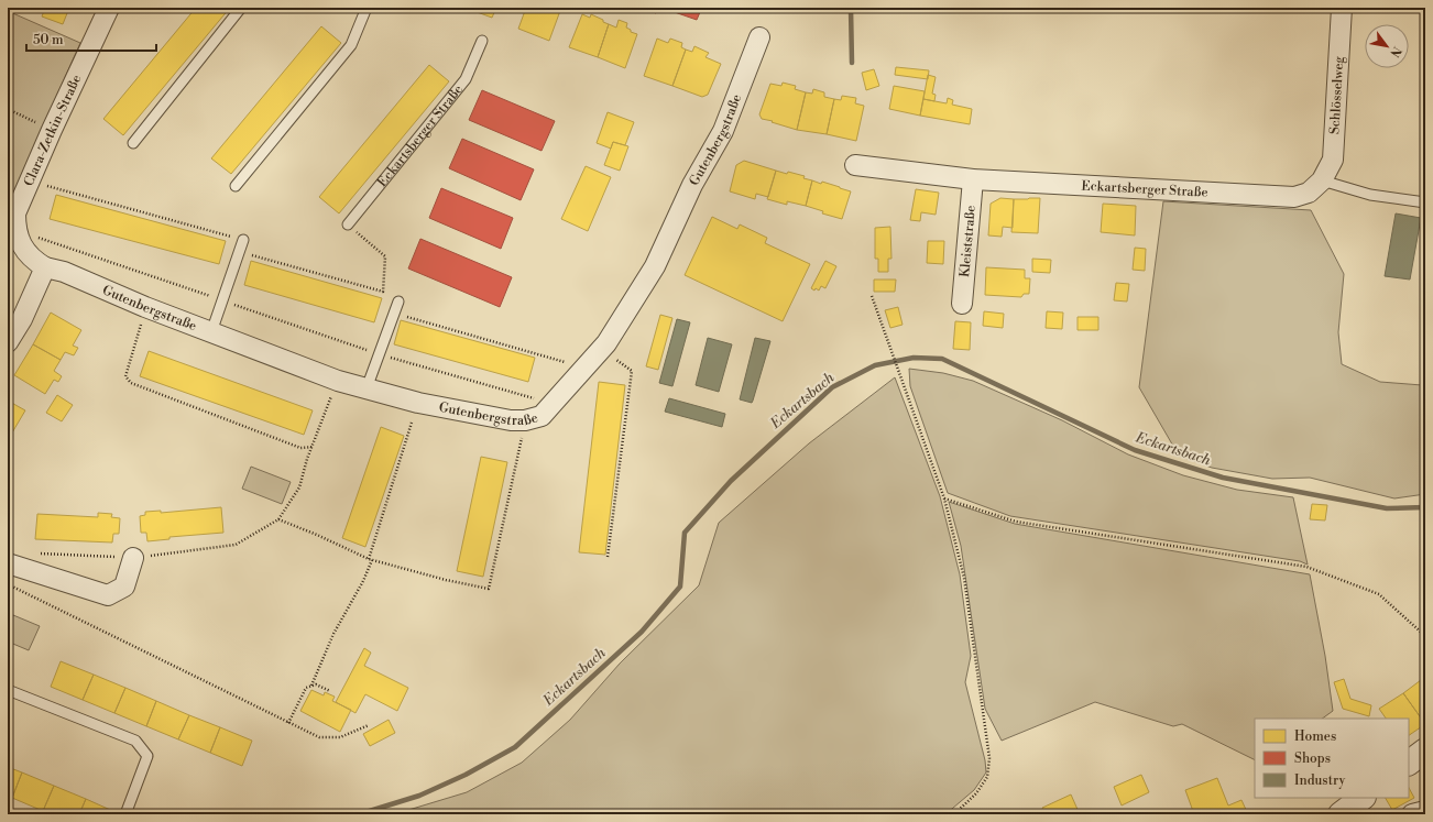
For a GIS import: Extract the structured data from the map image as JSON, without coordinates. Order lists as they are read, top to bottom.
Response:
{
  "streets": {
    "street": [
      "Schlösselweg",
      "Clara-Zetkin-Straße",
      "Eckartsberger Straße",
      "Gutenbergstraße",
      "Kleiststraße"
    ]
  },
  "crossings": [
    ["Schlösselweg", "Eckartsberger Straße"],
    ["Clara-Zetkin-Straße", "Gutenbergstraße"],
    ["Eckartsberger Straße", "Kleiststraße"]
  ],
  "water": ["Eckartsbach"],
  "legend": ["Homes", "Shops", "Industry"],
  "scale_bar": "50 m",
  "north": "bottom right"
}
